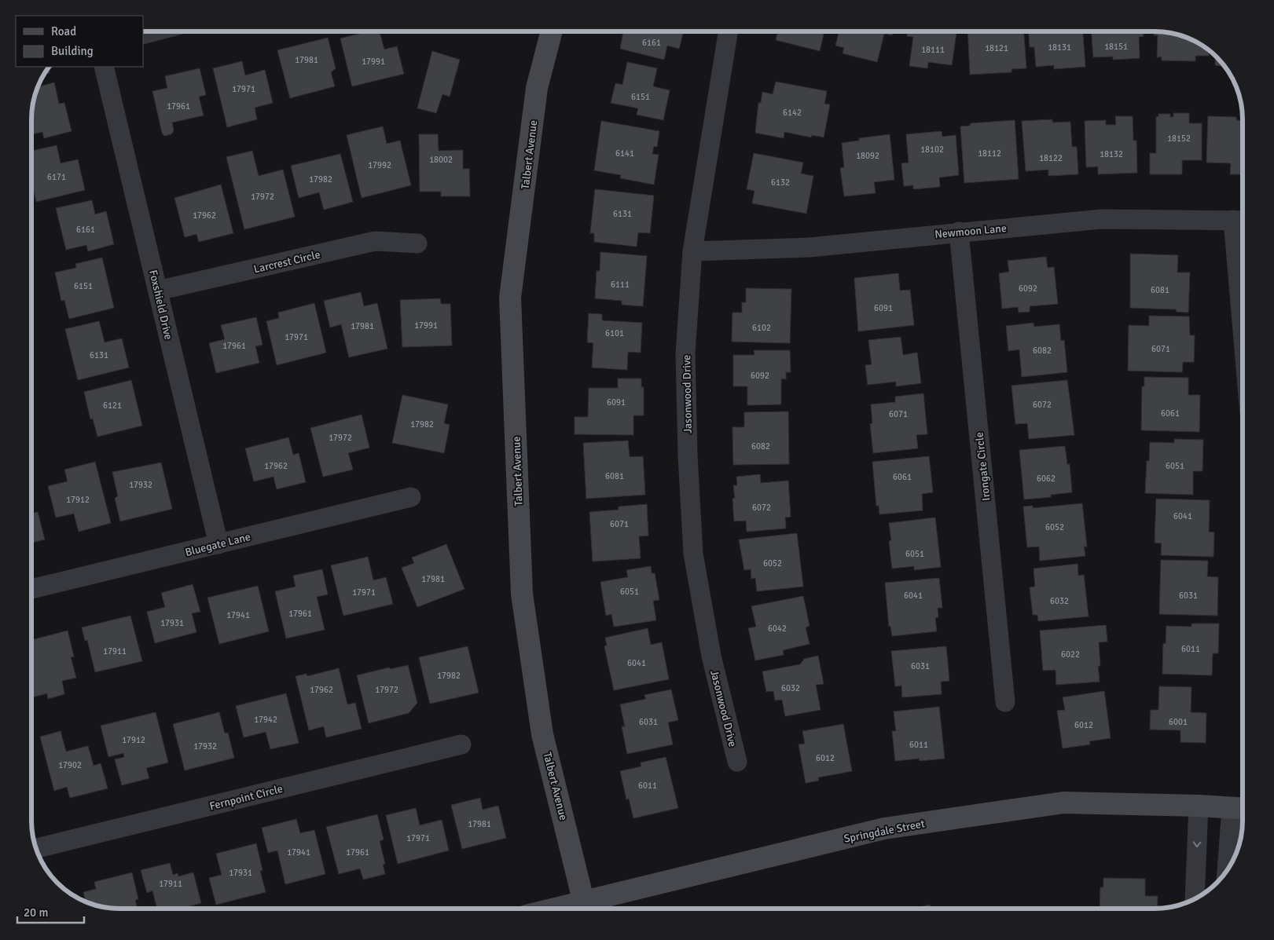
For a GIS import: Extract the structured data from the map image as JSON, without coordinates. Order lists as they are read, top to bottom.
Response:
{
  "streets": {
    "street": [
      "Talbert Avenue",
      "Newmoon Lane",
      "Larcrest Circle",
      "Foxshield Drive",
      "Jasonwood Drive",
      "Irongate Circle",
      "Bluegate Lane",
      "Fernpoint Circle",
      "Springdale Street"
    ]
  },
  "crossings": [
    ["Talbert Avenue", "Springdale Street"],
    ["Newmoon Lane", "Jasonwood Drive"],
    ["Newmoon Lane", "Irongate Circle"],
    ["Larcrest Circle", "Foxshield Drive"],
    ["Foxshield Drive", "Bluegate Lane"]
  ],
  "house_numbers": [
    "6161",
    "18151",
    "18131",
    "18121",
    "18111",
    "17981",
    "17991",
    "17971",
    "6151",
    "17961",
    "6142",
    "18152",
    "18102",
    "6141",
    "18112",
    "18132",
    "18092",
    "18122",
    "18002",
    "17992",
    "6171",
    "17982",
    "6132",
    "17972",
    "6131",
    "17962",
    "6161",
    "6111",
    "6151",
    "6092",
    "6081",
    "6091",
    "17991",
    "17981",
    "6102",
    "6101",
    "17971",
    "17961",
    "6071",
    "6082",
    "6131",
    "6092",
    "6091",
    "6072",
    "6121",
    "6061",
    "6071",
    "17982",
    "17972",
    "6082",
    "17962",
    "6051",
    "6081",
    "6061",
    "6062",
    "17932",
    "17912",
    "6072",
    "6041",
    "6071",
    "6052",
    "6051",
    "6052",
    "17981",
    "6051",
    "17971",
    "6041",
    "6031",
    "6032",
    "17961",
    "17941",
    "17931",
    "6042",
    "6011",
    "17911",
    "6022",
    "6041",
    "6031",
    "17982",
    "6032",
    "17962",
    "17972",
    "17942",
    "6031",
    "6001",
    "6012",
    "17912",
    "6011",
    "17932",
    "6012",
    "17902",
    "6011",
    "17981",
    "17971",
    "17941",
    "17961",
    "17931",
    "17911"
  ],
  "legend": ["Road", "Building"],
  "scale_bar": "20 m"
}
